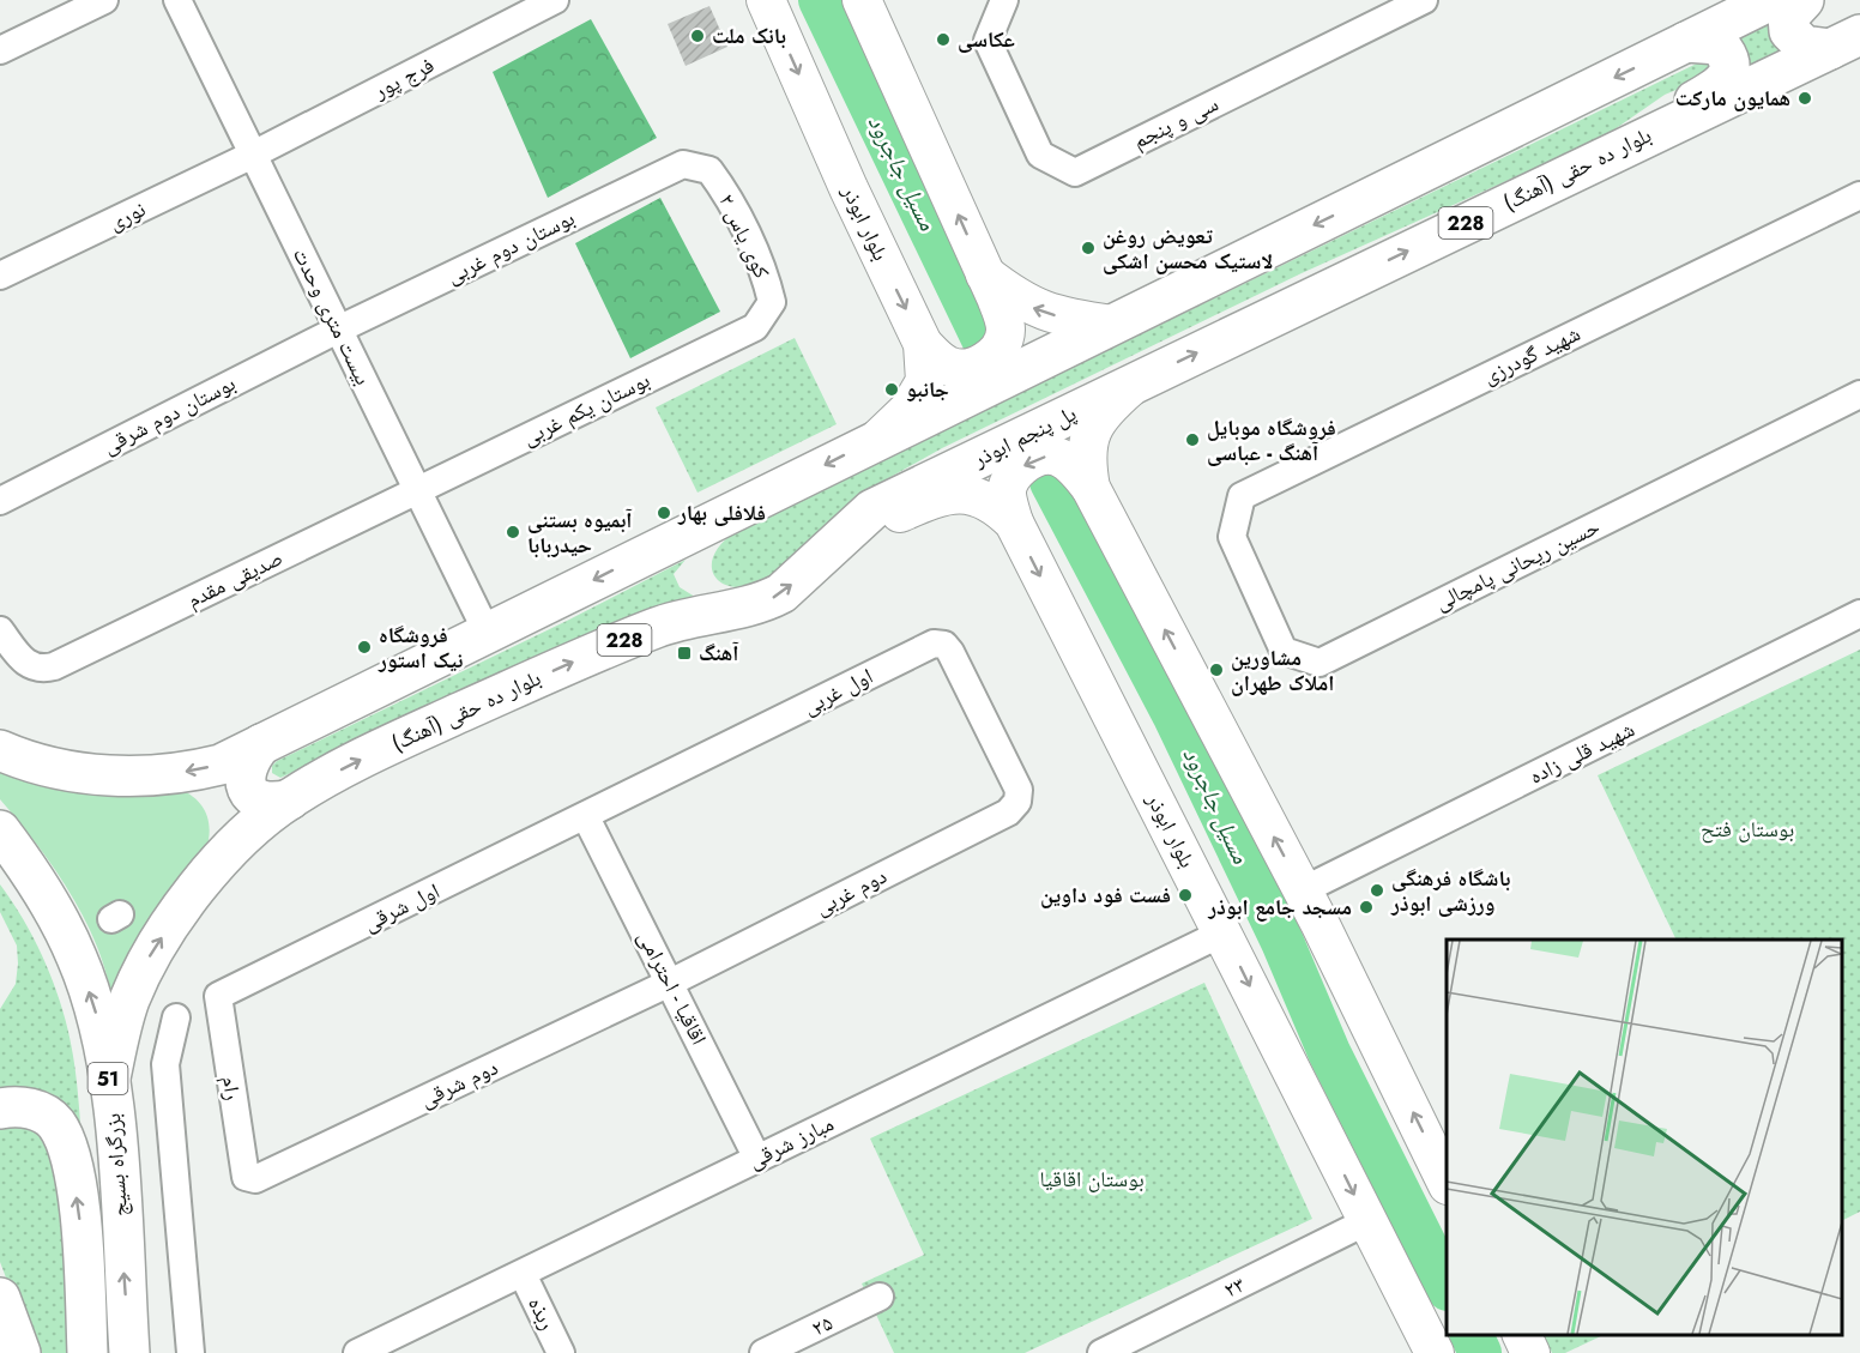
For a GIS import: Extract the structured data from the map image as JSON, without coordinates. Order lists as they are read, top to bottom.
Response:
{
  "streets": {
    "main road": [
      "بلوار ده حقی (آهنگ)",
      "بلوار ابوذر",
      "228",
      "پل پنجم ابوذر",
      "51",
      "بزرگراه بسیج"
    ],
    "street": [
      "فرج پور",
      "سی و پنجم",
      "نوری",
      "کوی یاس ۲",
      "بوستان دوم غربی",
      "بیست متری وحدت",
      "شهید گودرزی",
      "بوستان یکم غربی",
      "بوستان دوم شرقی",
      "حسین ریحانی پامچالی",
      "صدیقی مقدم",
      "اول غربی",
      "شهید قلی زاده",
      "دوم غربی",
      "اول شرقی",
      "اقاقیا - احترامی",
      "دوم شرقی",
      "رام",
      "مبارز شرقی",
      "۲۳",
      "ربذه",
      "۲۵"
    ]
  },
  "crossings": [
    ["فرج پور", "نوری"],
    ["فرج پور", "بیست متری وحدت"],
    ["بلوار ده حقی (آهنگ)", "بلوار ابوذر"],
    ["بلوار ده حقی (آهنگ)", "پل پنجم ابوذر"],
    ["بلوار ده حقی (آهنگ)", "بزرگراه بسیج"],
    ["نوری", "بیست متری وحدت"],
    ["بلوار ابوذر", "مبارز شرقی"],
    ["بلوار ابوذر", "۲۳"],
    ["کوی یاس ۲", "بوستان دوم غربی"],
    ["کوی یاس ۲", "بوستان یکم غربی"],
    ["بوستان دوم غربی", "بیست متری وحدت"],
    ["بوستان دوم غربی", "بوستان دوم شرقی"],
    ["بیست متری وحدت", "بوستان یکم غربی"],
    ["بیست متری وحدت", "بوستان دوم شرقی"],
    ["بیست متری وحدت", "صدیقی مقدم"],
    ["شهید گودرزی", "حسین ریحانی پامچالی"],
    ["بوستان یکم غربی", "صدیقی مقدم"],
    ["اول غربی", "دوم غربی"],
    ["اول غربی", "اول شرقی"],
    ["اول غربی", "اقاقیا - احترامی"],
    ["دوم غربی", "اقاقیا - احترامی"],
    ["دوم غربی", "دوم شرقی"],
    ["اول شرقی", "اقاقیا - احترامی"],
    ["اول شرقی", "رام"],
    ["اقاقیا - احترامی", "دوم شرقی"],
    ["اقاقیا - احترامی", "مبارز شرقی"],
    ["دوم شرقی", "رام"],
    ["مبارز شرقی", "ربذه"]
  ],
  "one_way": ["بزرگراه بسیج"],
  "water": ["مسیل جاجرود"],
  "parks": ["بوستان فتح", "بوستان اقاقیا"],
  "places": {
    "other": [
      "بانک ملت",
      "عکاسى",
      "همایون مارکت",
      "تعویض روغن لاستیک محسن اشکی",
      "جانبو",
      "فروشگاه موبایل آهنگ - عباسی",
      "فلافلی بهار",
      "آبمیوه بستنی حیدربابا",
      "فروشگاه نیک استور",
      "مشاورین املاک طهران",
      "باشگاه فرهنگی ورزشی ابوذر",
      "فست فود داوین",
      "مسجد جامع ابوذر"
    ],
    "transit": ["آهنگ"]
  }
}
